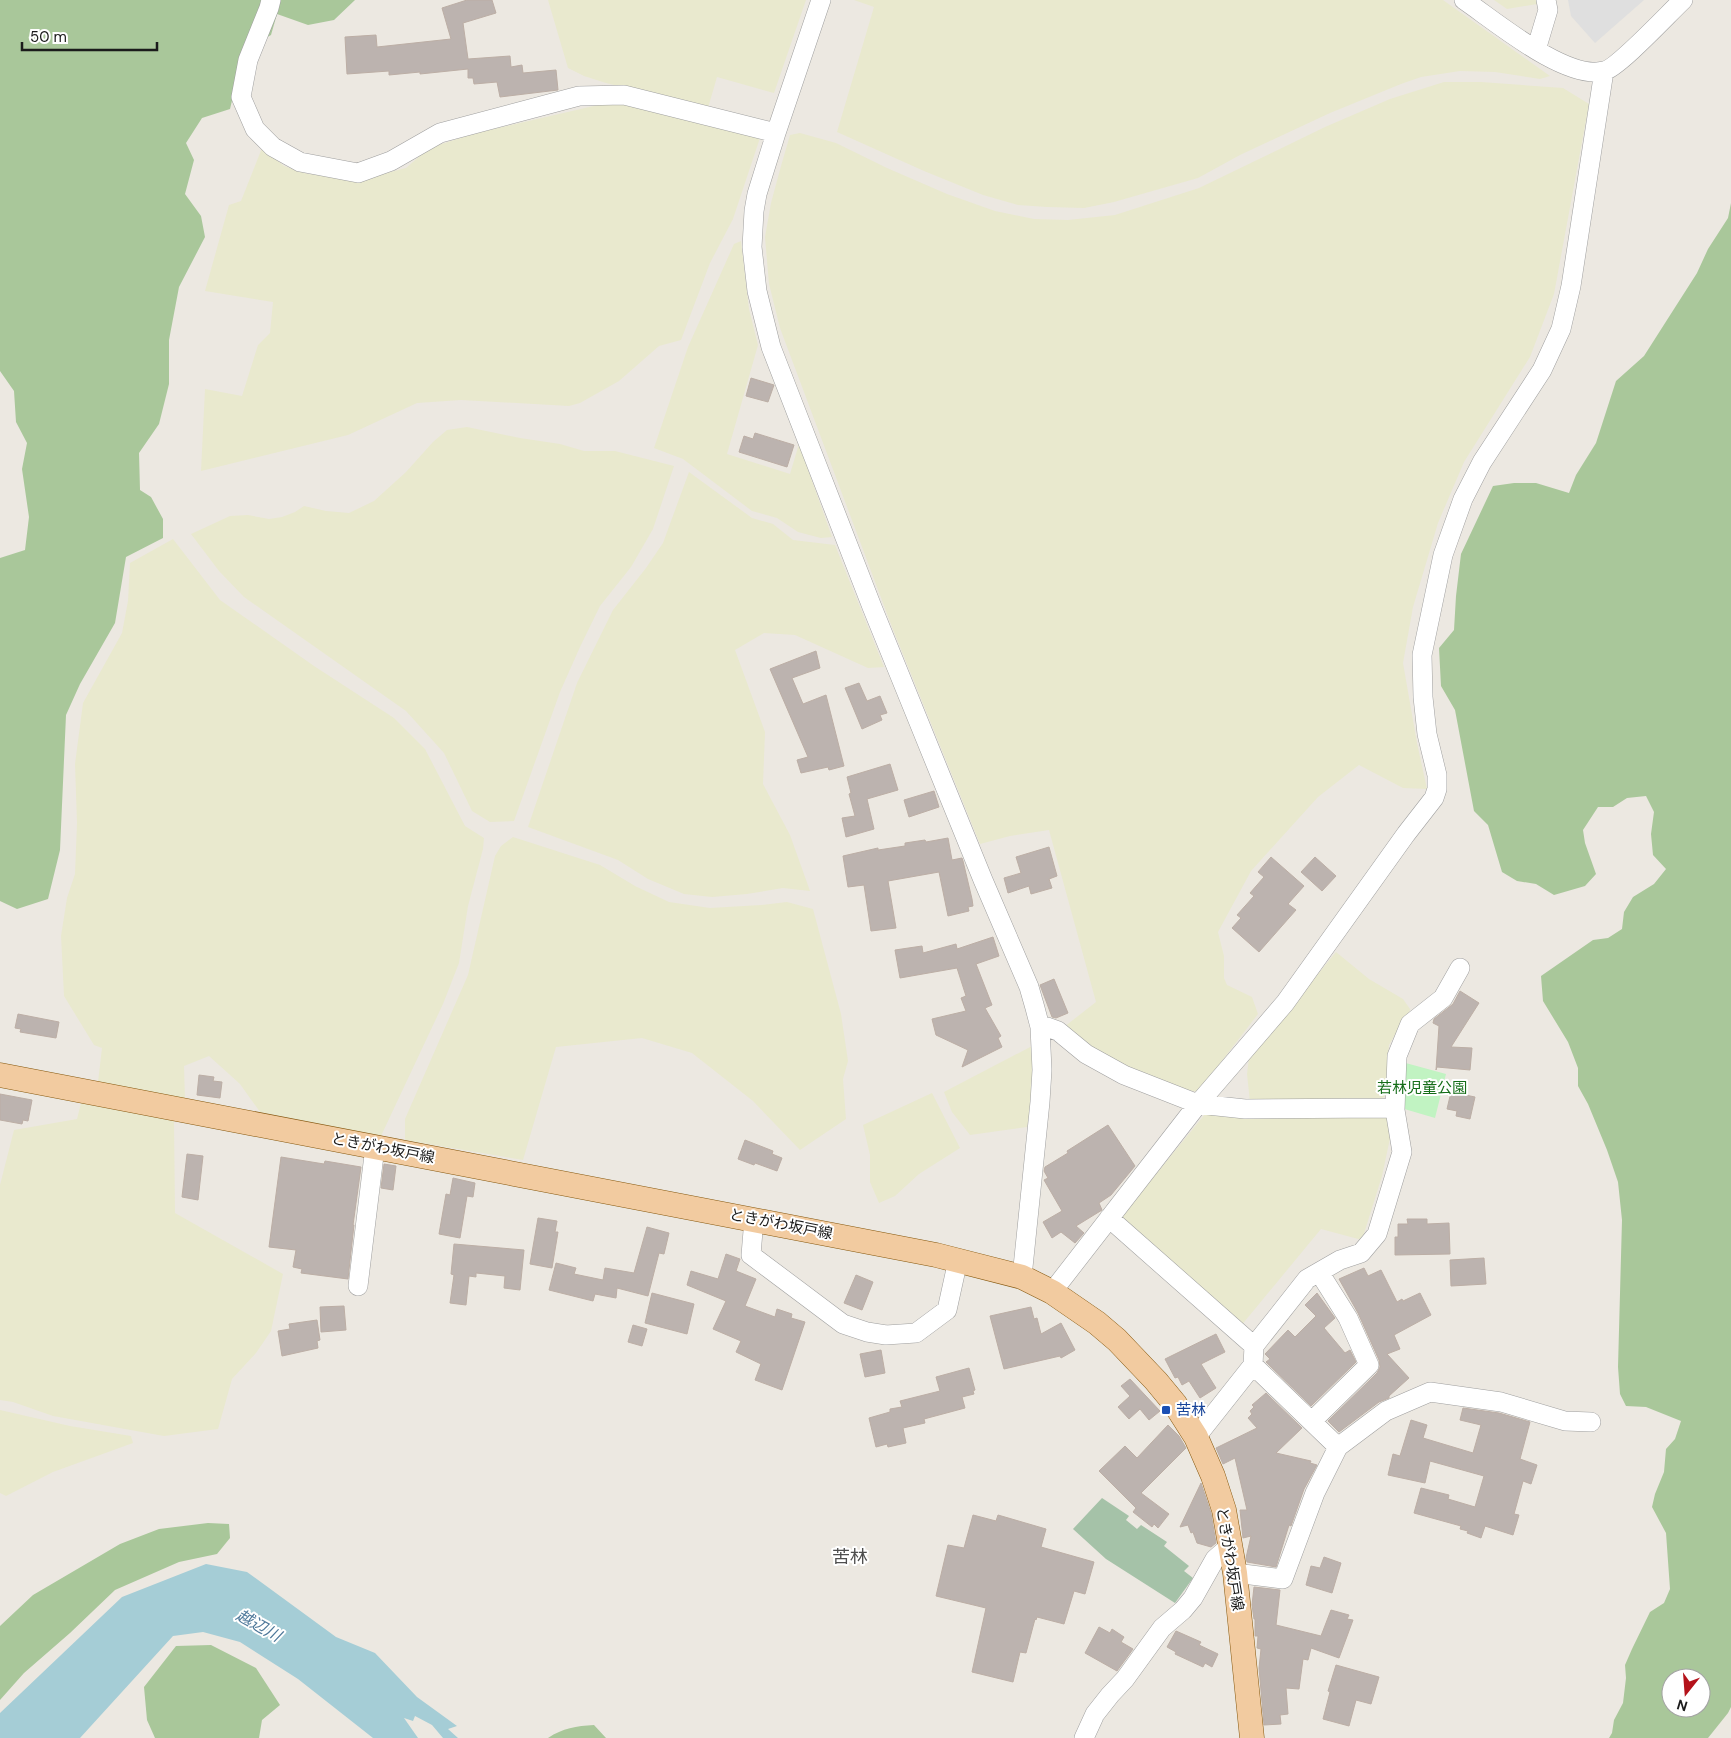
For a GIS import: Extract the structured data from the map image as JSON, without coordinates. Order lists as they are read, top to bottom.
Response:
{
  "streets": {
    "main road": ["ときがわ坂戸線"]
  },
  "districts": ["苦林"],
  "water": ["越辺川"],
  "parks": ["若林児童公園"],
  "places": {
    "transit": ["苦林"]
  },
  "scale_bar": "50 m",
  "north": "bottom"
}
